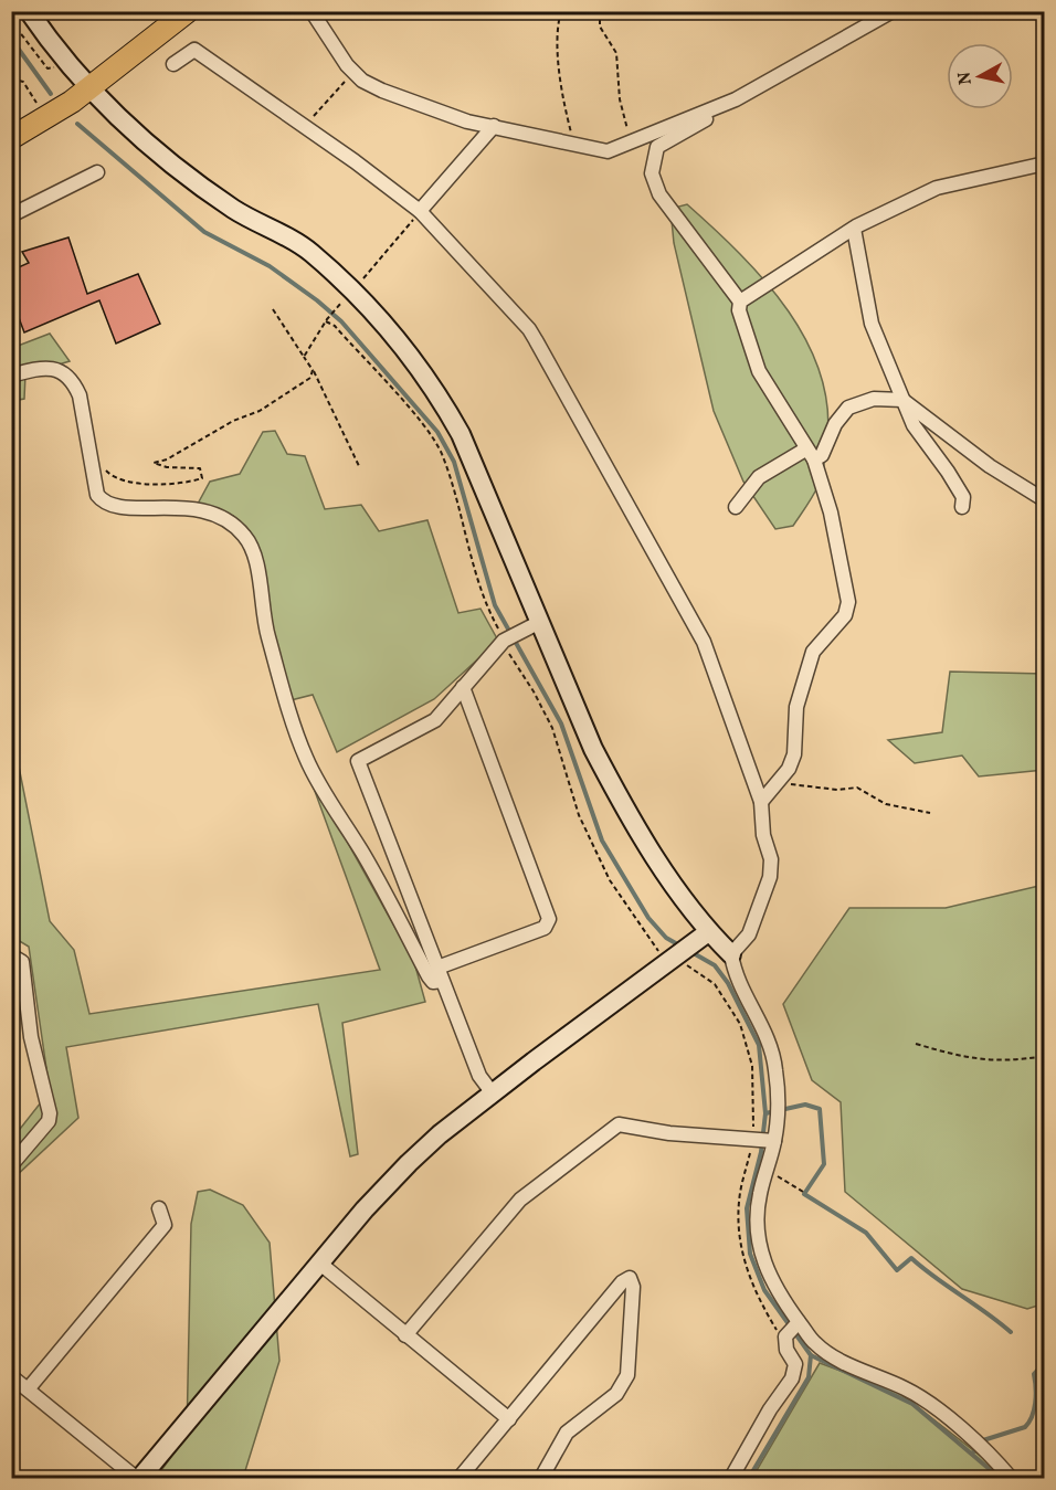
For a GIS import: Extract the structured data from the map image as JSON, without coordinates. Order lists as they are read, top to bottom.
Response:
{
  "north": "left"
}
